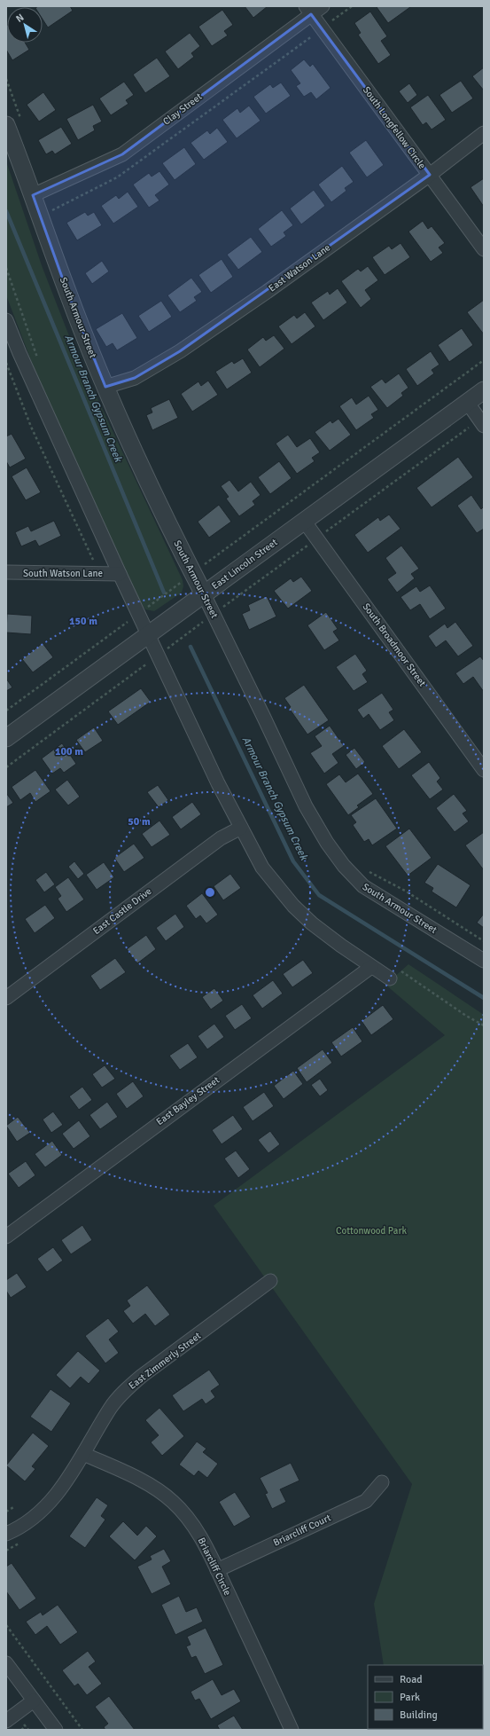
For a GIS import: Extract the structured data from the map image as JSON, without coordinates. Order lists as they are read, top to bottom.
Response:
{
  "streets": {
    "street": [
      "Clay Street",
      "South Longfellow Circle",
      "East Watson Lane",
      "South Armour Street",
      "East Lincoln Street",
      "South Watson Lane",
      "South Broadmoor Street",
      "East Castle Drive",
      "East Bayley Street",
      "East Zimmerly Street",
      "Briarcliff Court",
      "Briarcliff Circle"
    ]
  },
  "crossings": [
    ["Clay Street", "South Longfellow Circle"],
    ["Clay Street", "South Armour Street"],
    ["South Longfellow Circle", "East Watson Lane"],
    ["East Watson Lane", "South Armour Street"],
    ["South Armour Street", "East Lincoln Street"],
    ["East Lincoln Street", "South Broadmoor Street"],
    ["East Zimmerly Street", "Briarcliff Circle"],
    ["Briarcliff Court", "Briarcliff Circle"]
  ],
  "water": ["Armour Branch Gypsum Creek"],
  "parks": ["Cottonwood Park"],
  "legend": ["Road", "Park", "Building"],
  "north": "top left",
  "rings": ["150 m", "100 m", "50 m"]
}
